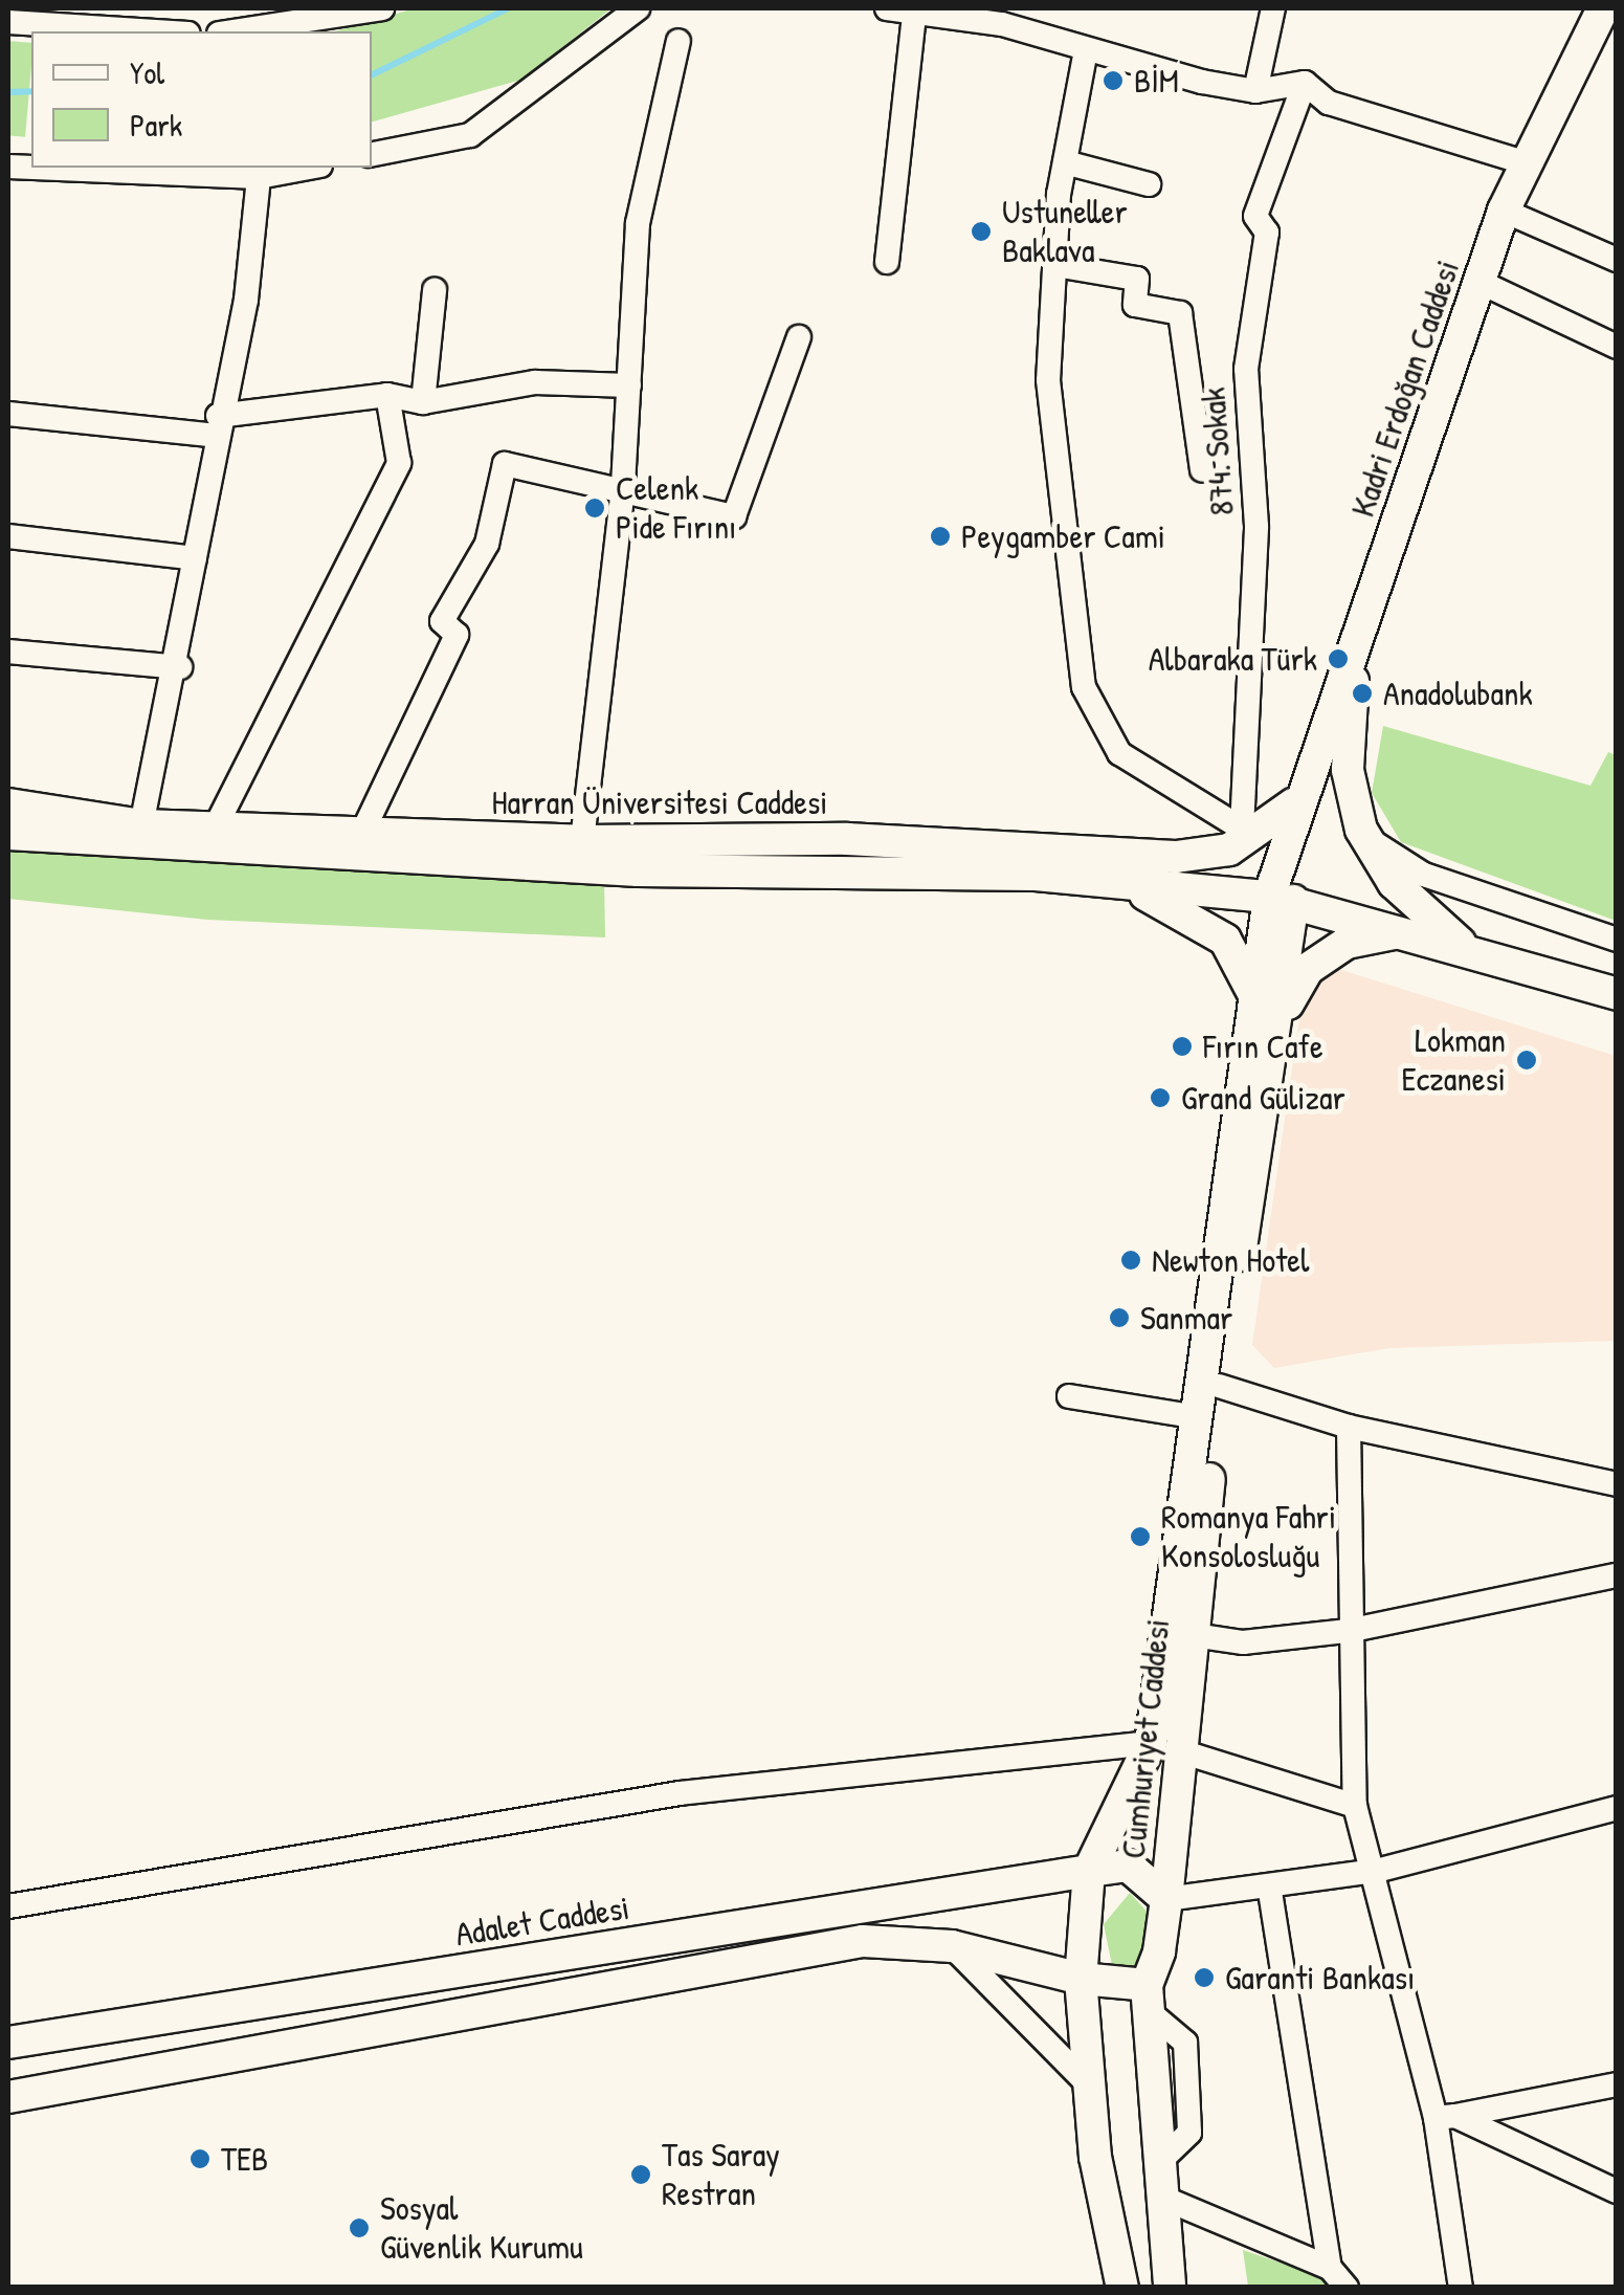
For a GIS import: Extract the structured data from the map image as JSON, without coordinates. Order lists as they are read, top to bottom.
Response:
{
  "streets": {
    "main road": [
      "Kadri Erdoğan Caddesi",
      "Harran Üniversitesi Caddesi",
      "Cumhuriyet Caddesi",
      "Adalet Caddesi"
    ],
    "street": ["874. Sokak"]
  },
  "crossings": [
    ["Kadri Erdoğan Caddesi", "Harran Üniversitesi Caddesi"],
    ["Kadri Erdoğan Caddesi", "Cumhuriyet Caddesi"],
    ["Harran Üniversitesi Caddesi", "Cumhuriyet Caddesi"],
    ["Cumhuriyet Caddesi", "Adalet Caddesi"]
  ],
  "places": [
    "BİM",
    "Ustuneller Baklava",
    "Celenk Pide Fırını",
    "Peygamber Cami",
    "Albaraka Türk",
    "Anadolubank",
    "Fırın Cafe",
    "Lokman Eczanesi",
    "Grand Gülizar",
    "Newton Hotel",
    "Sanmar",
    "Romanya Fahri Konsolosluğu",
    "Garanti Bankası",
    "TEB",
    "Tas Saray Restran",
    "Sosyal Güvenlik Kurumu"
  ],
  "legend": ["Yol", "Park"]
}
